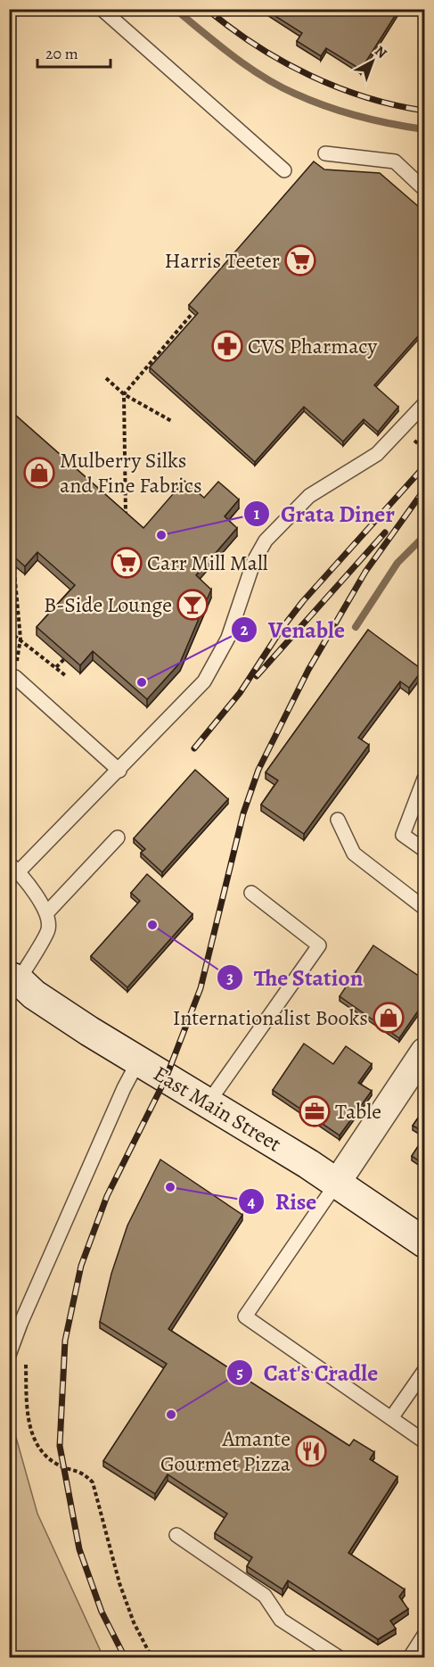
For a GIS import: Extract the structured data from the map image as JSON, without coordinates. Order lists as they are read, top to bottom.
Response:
{
  "streets": {
    "main road": ["East Main Street"]
  },
  "places": {
    "supermarket": ["Harris Teeter", "Carr Mill Mall"],
    "pharmacy": ["CVS Pharmacy"],
    "shop": ["Mulberry Silks and Fine Fabrics", "Internationalist Books"],
    "other": [
      "Grata Diner",
      "Venable",
      "The Station",
      "Rise",
      "Cat's Cradle"
    ],
    "bar": ["B-Side Lounge"],
    "office": ["Table"],
    "restaurant": ["Amante Gourmet Pizza"]
  },
  "scale_bar": "20 m",
  "north": "top right"
}
